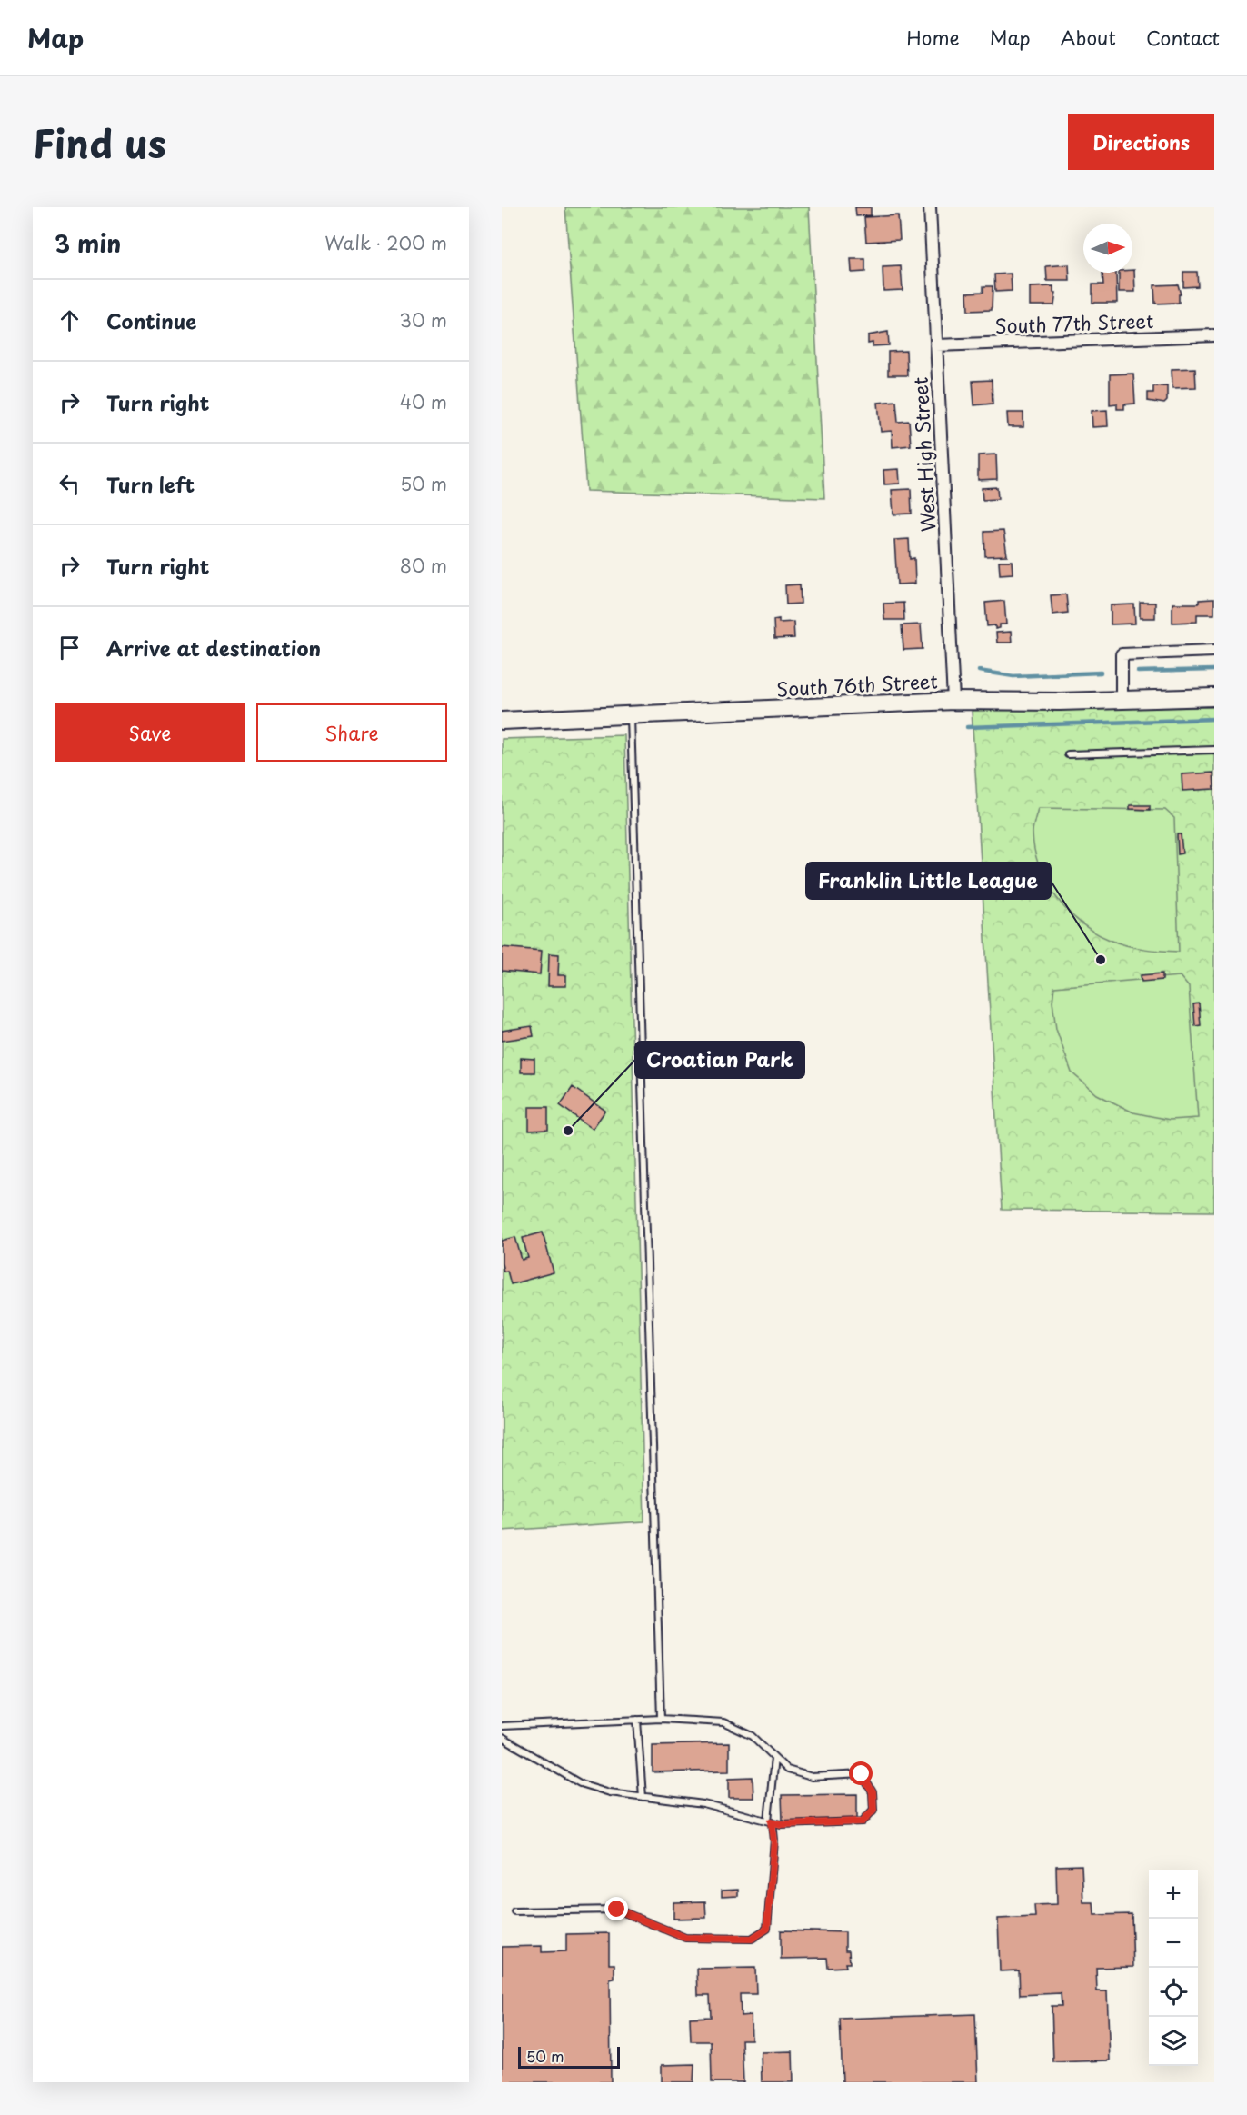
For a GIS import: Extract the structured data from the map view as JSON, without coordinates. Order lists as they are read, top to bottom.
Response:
{
  "streets": {
    "main road": ["South 76th Street"],
    "street": ["South 77th Street", "West High Street"]
  },
  "crossings": [
    ["South 77th Street", "West High Street"],
    ["West High Street", "South 76th Street"]
  ],
  "places": ["Franklin Little League", "Croatian Park"],
  "scale_bar": "50 m",
  "north": "right",
  "page": {
    "header": "Map",
    "nav": [
      "Home",
      "Map",
      "About",
      "Contact"
    ],
    "title": "Find us",
    "buttons": [
      "Directions",
      ["Save", "Share"]
    ],
    "heading": ["3 min", "Walk · 200 m"],
    "list": [
      ["Continue", "30 m"],
      ["Turn right", "40 m"],
      ["Turn left", "50 m"],
      ["Turn right", "80 m"],
      "Arrive at destination"
    ],
    "map_buttons": ["+", "−"],
    "scale": "50 m"
  }
}
